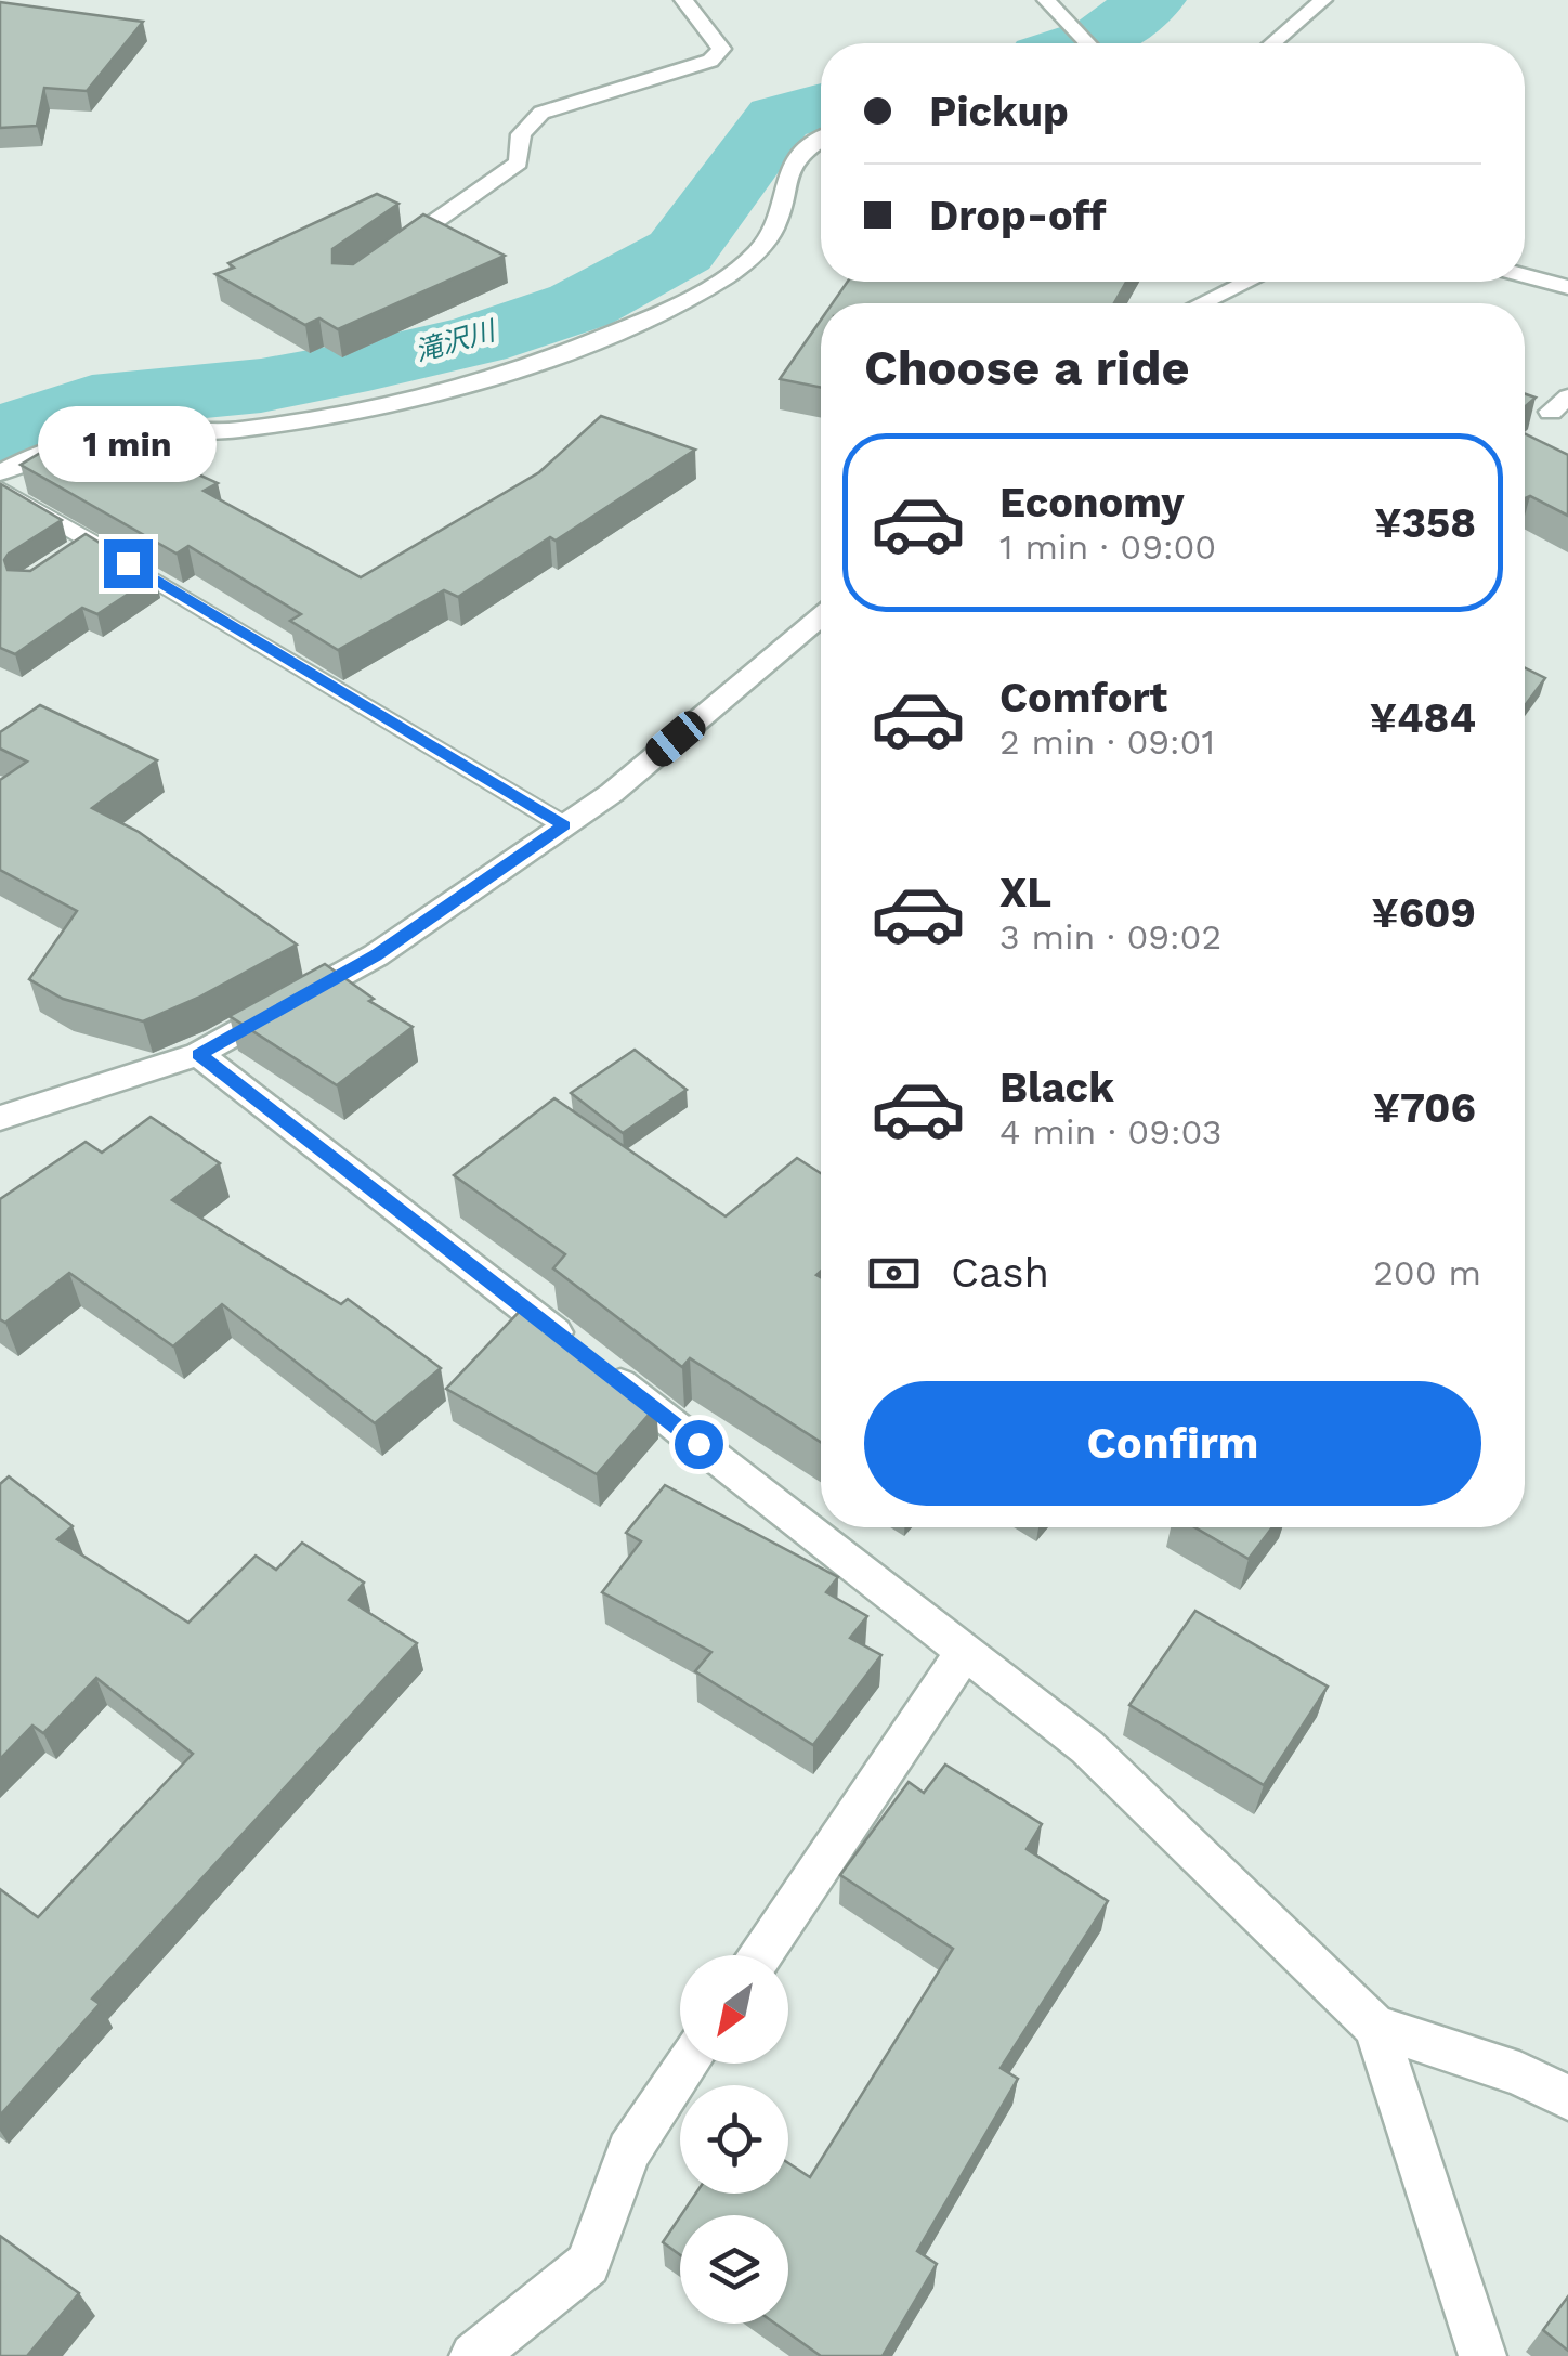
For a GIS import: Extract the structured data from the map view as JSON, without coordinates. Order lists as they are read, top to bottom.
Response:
{
  "water": ["滝沢川"],
  "north": "bottom left",
  "page": {
    "banner": ["Pickup", "Drop-off"],
    "heading": "Choose a ride",
    "bubble": "1 min",
    "list": [
      {
        "name": "Economy",
        "note": "1 min · 09:00",
        "value": "¥358"
      },
      {
        "name": "Comfort",
        "note": "2 min · 09:01",
        "value": "¥484"
      },
      {
        "name": "XL",
        "note": "3 min · 09:02",
        "value": "¥609"
      },
      {
        "name": "Black",
        "note": "4 min · 09:03",
        "value": "¥706"
      }
    ],
    "pay": ["Cash", "200 m"],
    "buttons": "Confirm"
  }
}
